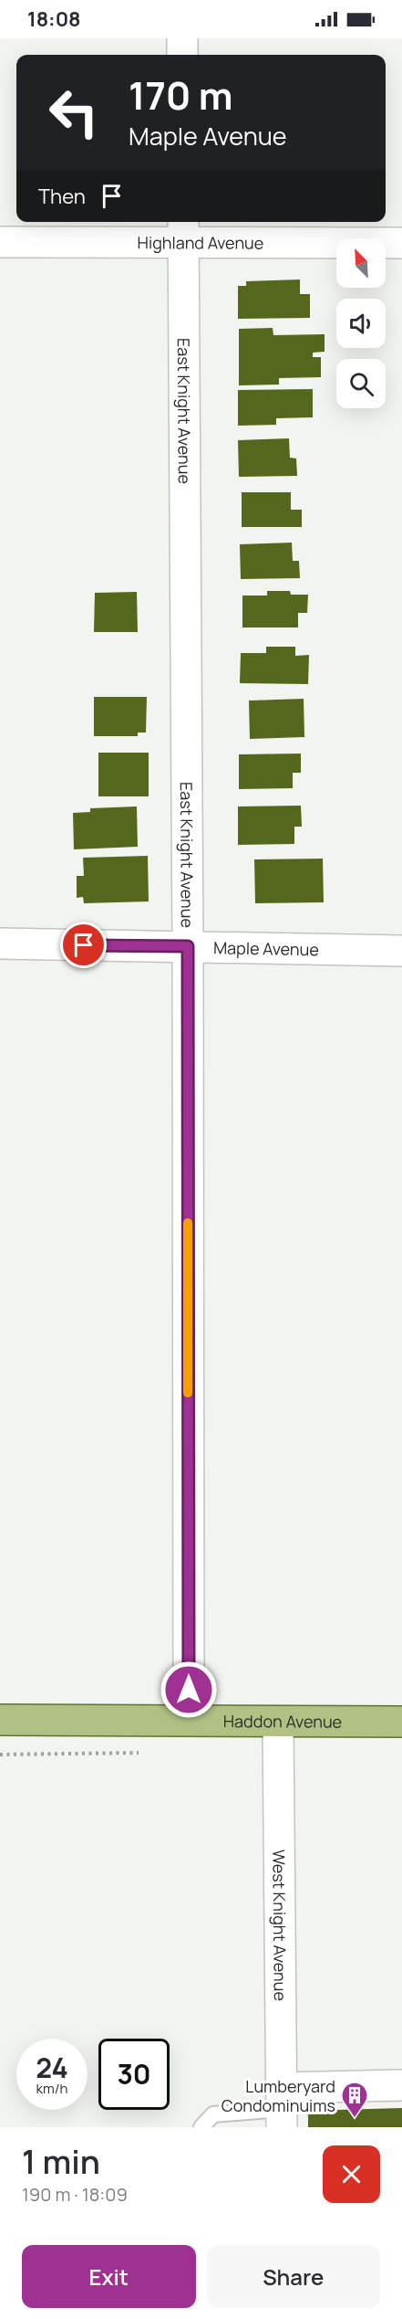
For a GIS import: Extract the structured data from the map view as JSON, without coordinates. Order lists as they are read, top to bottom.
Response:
{
  "streets": {
    "main road": ["Haddon Avenue"],
    "street": [
      "Highland Avenue",
      "East Knight Avenue",
      "Maple Avenue",
      "West Knight Avenue"
    ]
  },
  "crossings": [
    ["Highland Avenue", "East Knight Avenue"],
    ["East Knight Avenue", "Maple Avenue"],
    ["East Knight Avenue", "Haddon Avenue"],
    ["Haddon Avenue", "West Knight Avenue"]
  ],
  "places": {
    "building": ["Lumberyard Condominuims"]
  },
  "north": "top left",
  "page": {
    "status": "18:08",
    "turn": ["170 m", "Maple Avenue"],
    "then": "Then",
    "speed": "24 km/h",
    "limit": "30",
    "heading": ["1 min", "190 m · 18:09"],
    "buttons": ["Exit", "Share"]
  }
}
